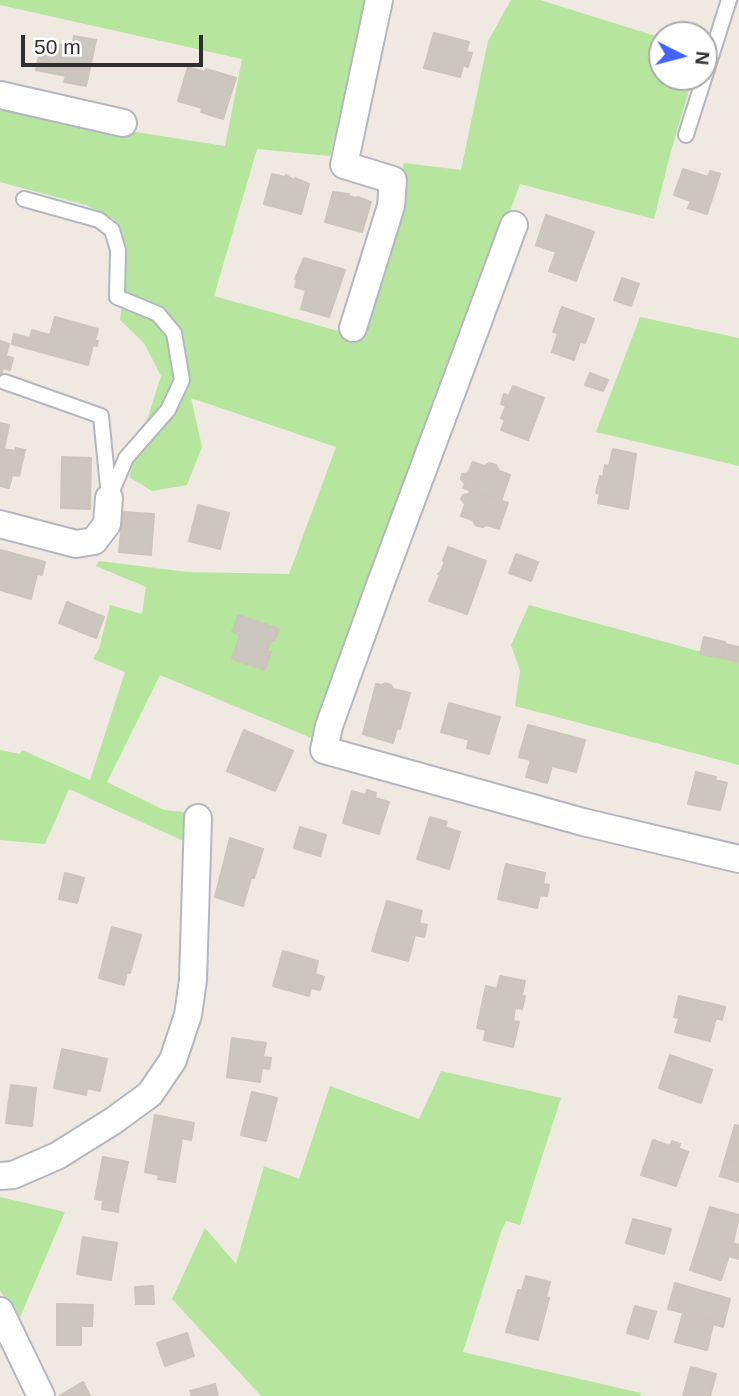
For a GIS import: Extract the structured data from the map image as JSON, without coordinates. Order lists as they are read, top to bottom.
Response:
{
  "scale_bar": "50 m",
  "north": "right"
}
